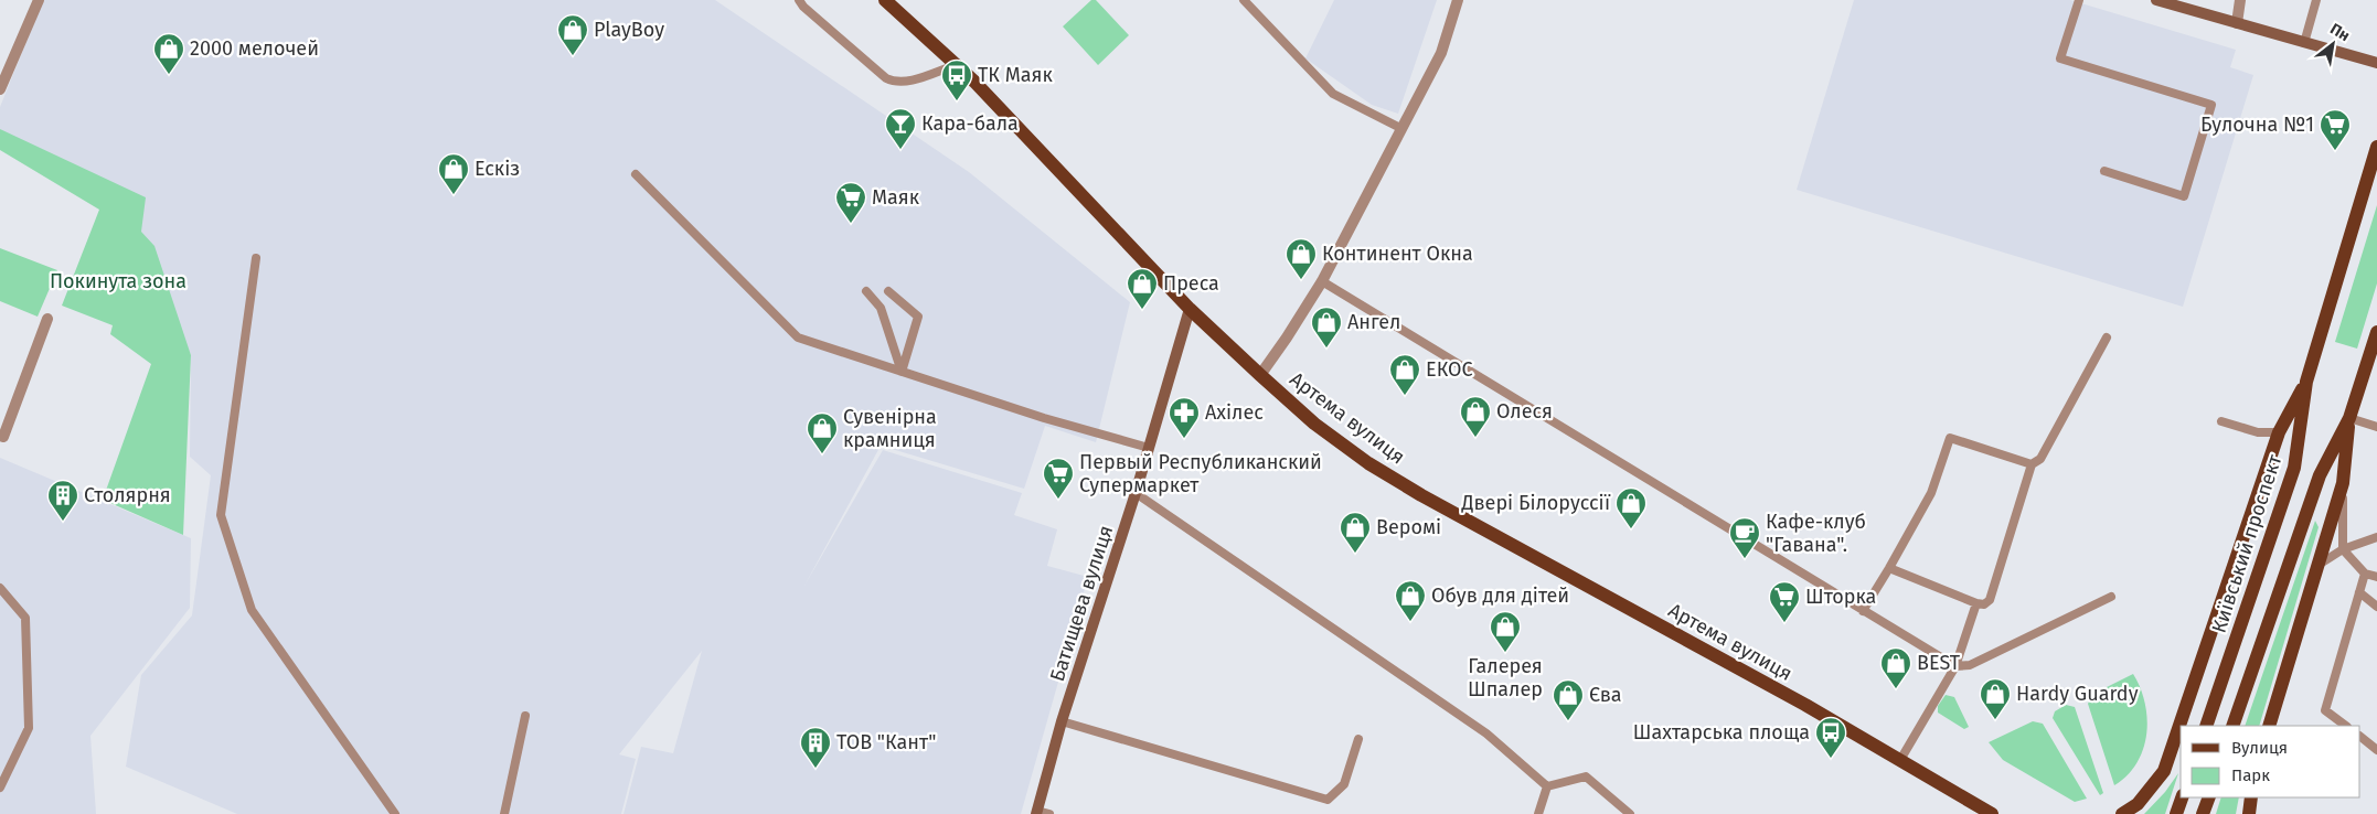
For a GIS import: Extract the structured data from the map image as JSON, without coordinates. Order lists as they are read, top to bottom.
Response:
{
  "streets": {
    "main road": ["Артема вулиця", "Київський проспект"],
    "street": ["Батищева вулиця"]
  },
  "crossings": [
    ["Артема вулиця", "Батищева вулиця"]
  ],
  "parks": ["Покинута зона"],
  "places": {
    "shop": [
      "PlayBoy",
      "2000 мелочей",
      "Ескіз",
      "Континент Окна",
      "Преса",
      "Ангел",
      "ЕКОС",
      "Олеся",
      "Сувенірна крамниця",
      "Двері Білоруссії",
      "Веромі",
      "Обув для дітей",
      "Галерея Шпалер",
      "BEST",
      "Hardy Guardy",
      "Єва"
    ],
    "bus stop": ["ТК Маяк", "Шахтарська площа"],
    "bar": ["Кара-бала"],
    "supermarket": [
      "Булочна №1",
      "Маяк",
      "Первый Республиканский Супермаркет",
      "Шторка"
    ],
    "pharmacy": ["Ахілес"],
    "building": ["Столярня", "ТОВ \"Кант\""],
    "cafe": ["Кафе-клуб \"Гавана\"."]
  },
  "legend": ["Вулиця", "Парк"],
  "north": "top right"
}
